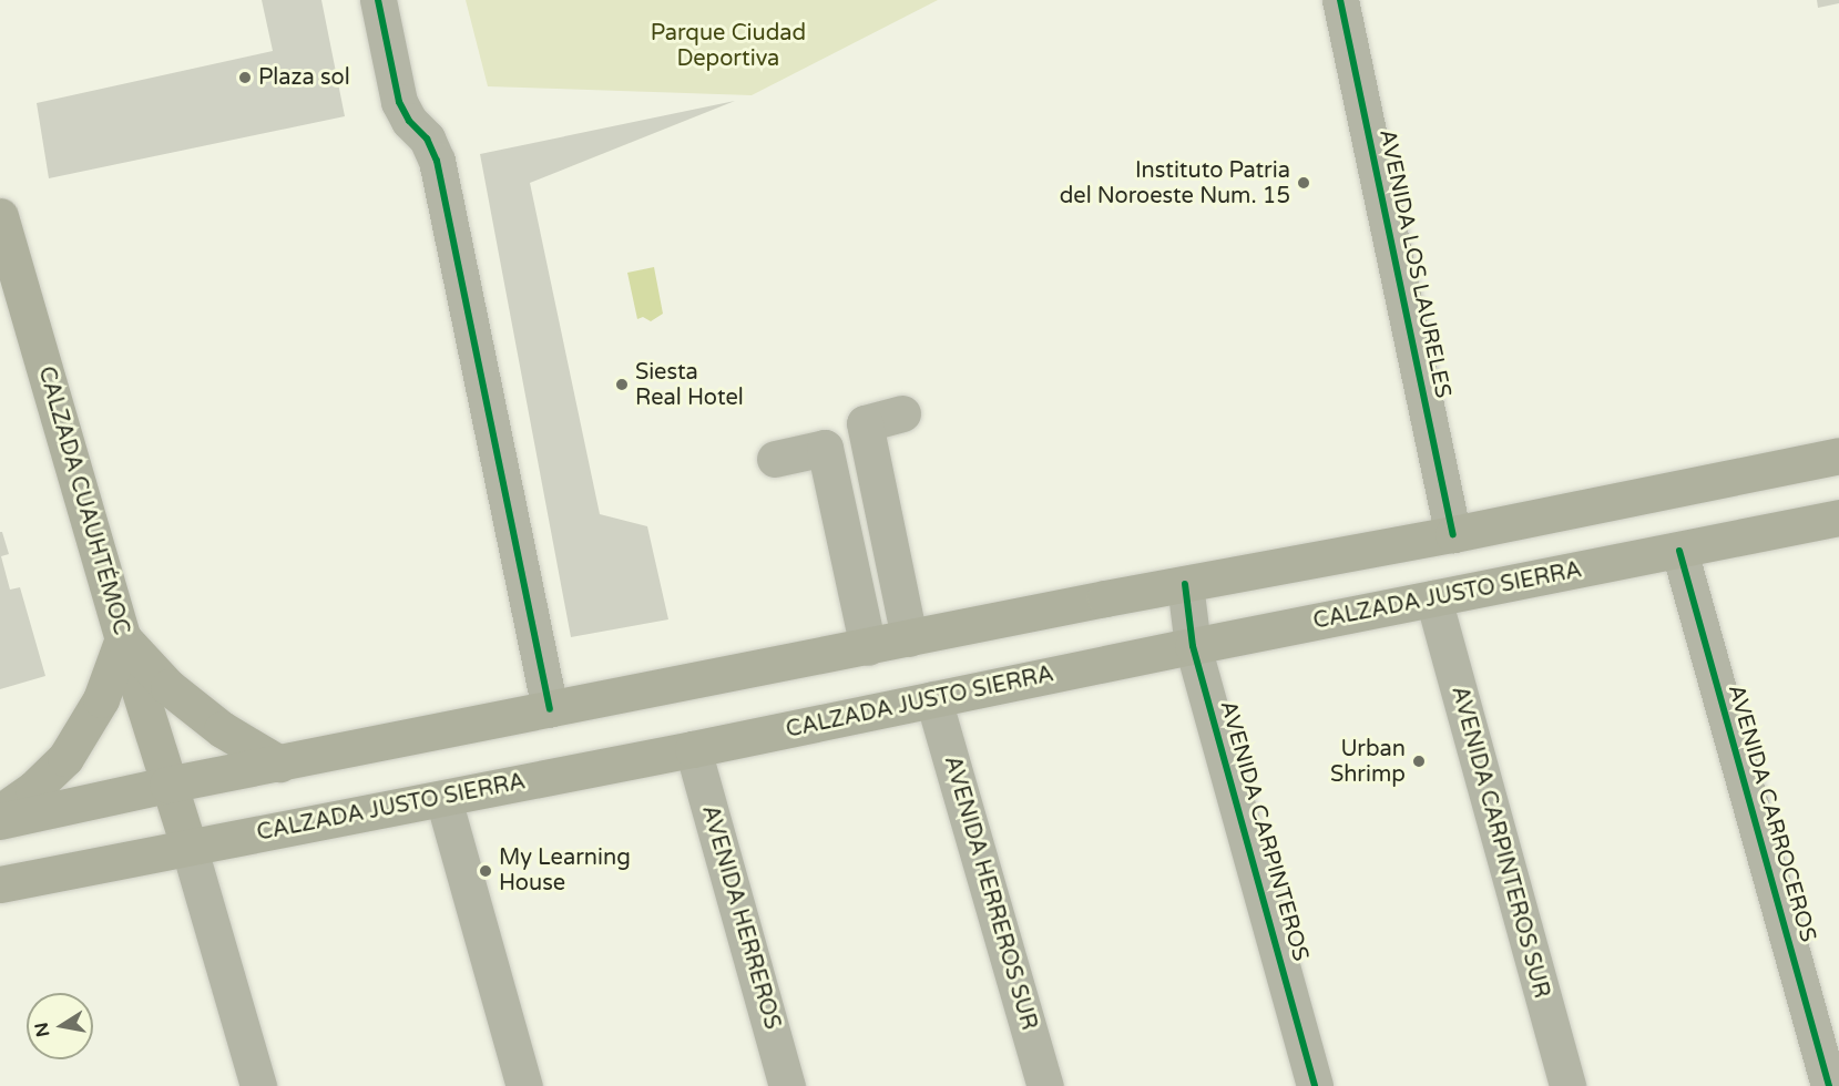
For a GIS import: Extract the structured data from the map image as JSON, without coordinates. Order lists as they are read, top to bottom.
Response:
{
  "streets": {
    "main road": ["CALZADA CUAUHTÉMOC", "CALZADA JUSTO SIERRA"],
    "street": [
      "AVENIDA LOS LAURELES",
      "AVENIDA CARROCEROS",
      "AVENIDA CARPINTEROS",
      "AVENIDA CARPINTEROS SUR",
      "AVENIDA HERREROS SUR",
      "AVENIDA HERREROS"
    ]
  },
  "crossings": [
    ["CALZADA CUAUHTÉMOC", "CALZADA JUSTO SIERRA"],
    ["CALZADA JUSTO SIERRA", "AVENIDA CARROCEROS"],
    ["CALZADA JUSTO SIERRA", "AVENIDA CARPINTEROS"],
    ["CALZADA JUSTO SIERRA", "AVENIDA CARPINTEROS SUR"],
    ["CALZADA JUSTO SIERRA", "AVENIDA HERREROS SUR"],
    ["CALZADA JUSTO SIERRA", "AVENIDA HERREROS"]
  ],
  "parks": ["Parque Ciudad Deportiva"],
  "places": [
    "Plaza sol",
    "Instituto Patria del Noroeste Num. 15",
    "Siesta Real Hotel",
    "Urban Shrimp",
    "My Learning House"
  ],
  "north": "left"
}
